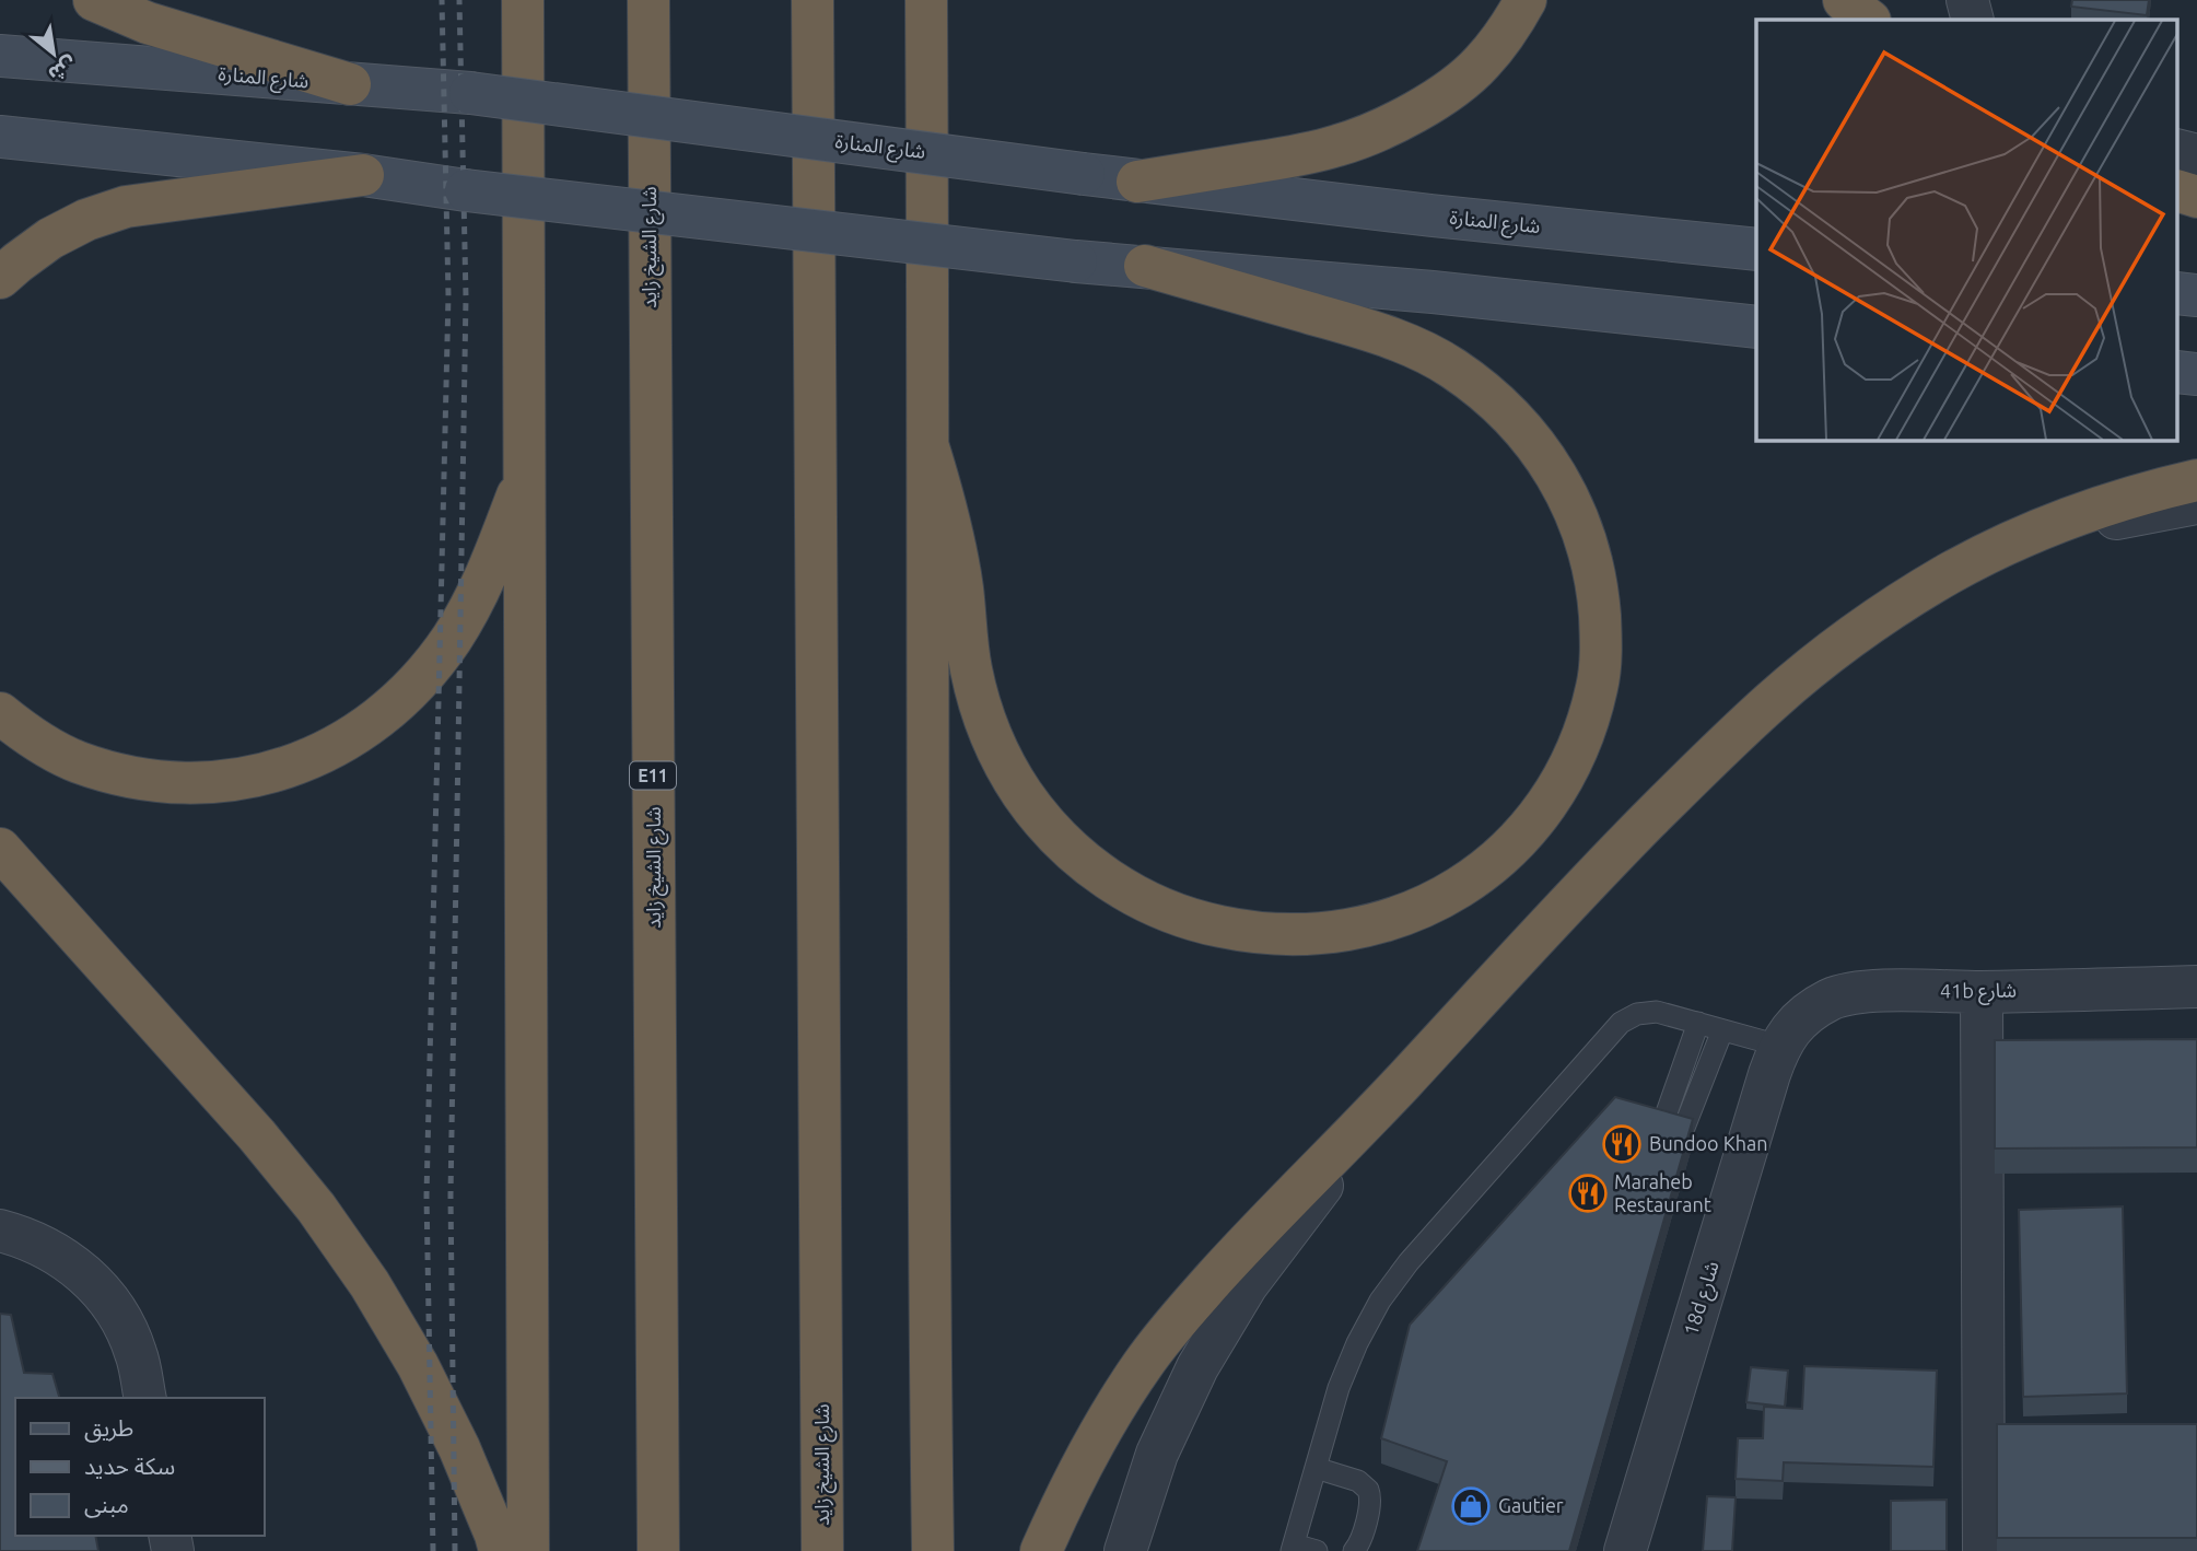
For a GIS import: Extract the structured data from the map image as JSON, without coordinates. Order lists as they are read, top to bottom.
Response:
{
  "streets": {
    "highway": ["شارع الشيخ زايد", "E11"],
    "main road": ["شارع المنارة"],
    "street": ["41b شارع", "18d شارع"]
  },
  "crossings": [
    ["41b شارع", "18d شارع"]
  ],
  "places": {
    "restaurant": ["Bundoo Khan", "Maraheb Restaurant"],
    "shop": ["Gautier"]
  },
  "legend": ["طريق", "سكة حديد", "مبنى"],
  "north": "bottom right"
}
